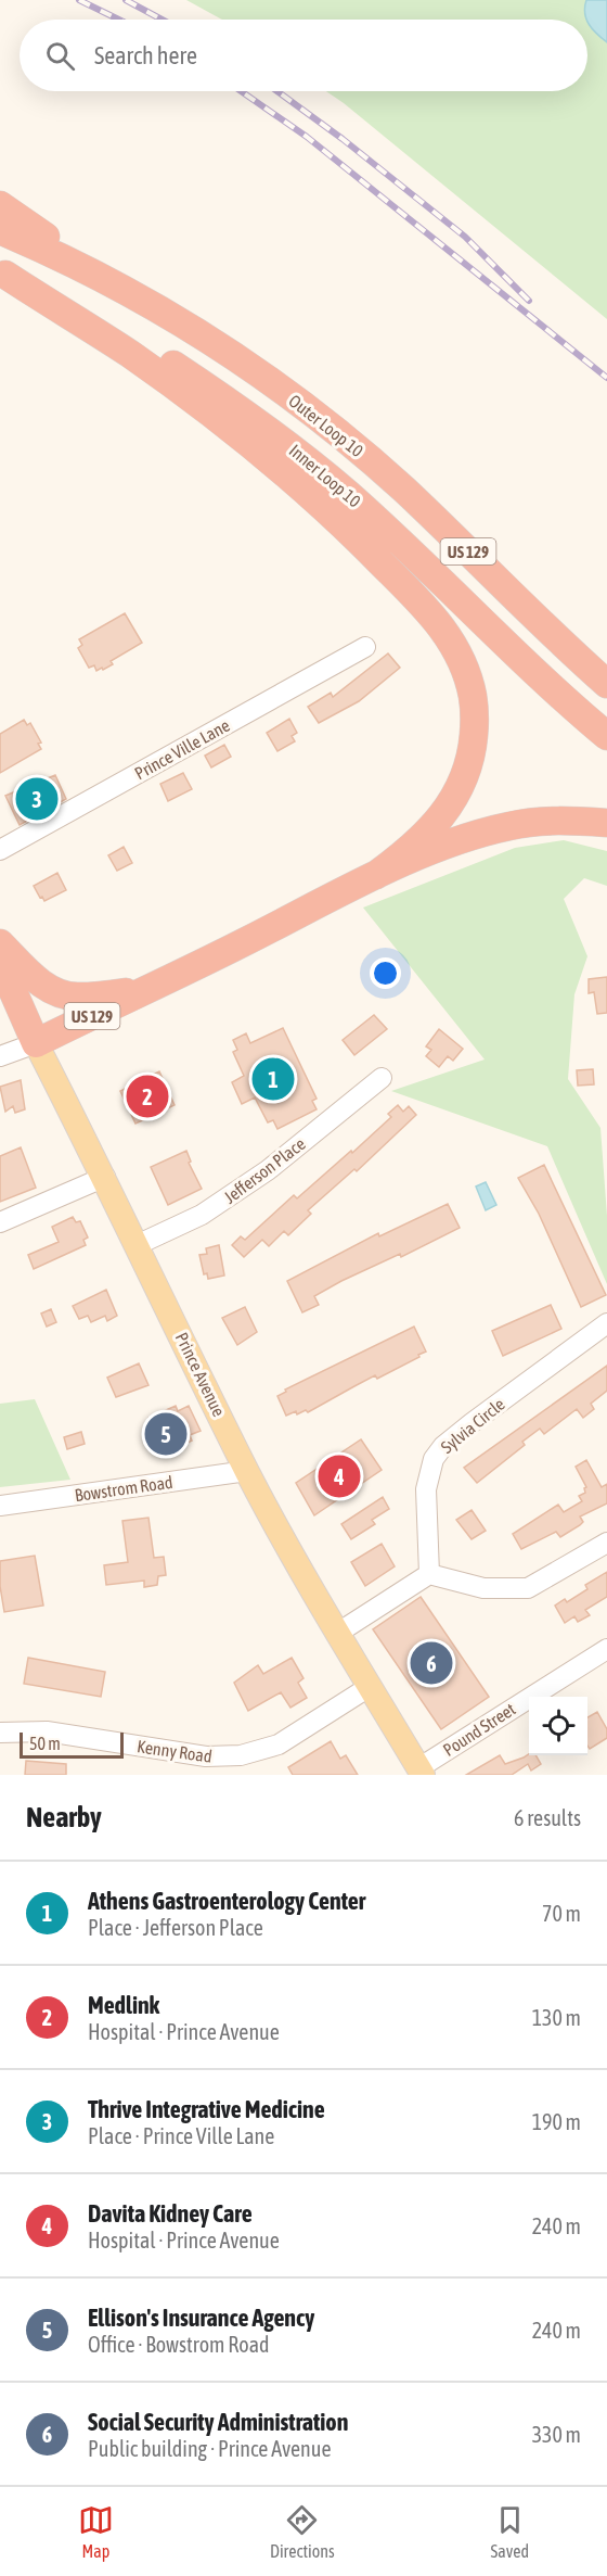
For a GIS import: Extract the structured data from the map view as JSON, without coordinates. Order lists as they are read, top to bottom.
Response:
{
  "streets": {
    "highway": [
      "Outer Loop 10",
      "Inner Loop 10",
      "US 129",
      "Prince Avenue"
    ],
    "street": [
      "Prince Ville Lane",
      "Jefferson Place",
      "Sylvia Circle",
      "Bowstrom Road",
      "Pound Street",
      "Kenny Road"
    ]
  },
  "crossings": [
    ["Outer Loop 10", "US 129"],
    ["US 129", "Prince Avenue"],
    ["Jefferson Place", "Prince Avenue"],
    ["Prince Avenue", "Bowstrom Road"],
    ["Prince Avenue", "Pound Street"],
    ["Prince Avenue", "Kenny Road"]
  ],
  "scale_bar": "50 m",
  "page": {
    "search": "Search here",
    "pins": [
      "3",
      "1",
      "2",
      "5",
      "4",
      "6"
    ],
    "scale": "50 m",
    "heading": ["Nearby", "6 results"],
    "list": [
      {
        "mark": "1",
        "name": "Athens Gastroenterology Center",
        "note": "Place · Jefferson Place",
        "value": "70 m"
      },
      {
        "mark": "2",
        "name": "Medlink",
        "note": "Hospital · Prince Avenue",
        "value": "130 m"
      },
      {
        "mark": "3",
        "name": "Thrive Integrative Medicine",
        "note": "Place · Prince Ville Lane",
        "value": "190 m"
      },
      {
        "mark": "4",
        "name": "Davita Kidney Care",
        "note": "Hospital · Prince Avenue",
        "value": "240 m"
      },
      {
        "mark": "5",
        "name": "Ellison's Insurance Agency",
        "note": "Office · Bowstrom Road",
        "value": "240 m"
      },
      {
        "mark": "6",
        "name": "Social Security Administration",
        "note": "Public building · Prince Avenue",
        "value": "330 m"
      }
    ],
    "nav": ["Map", "Directions", "Saved"]
  }
}
